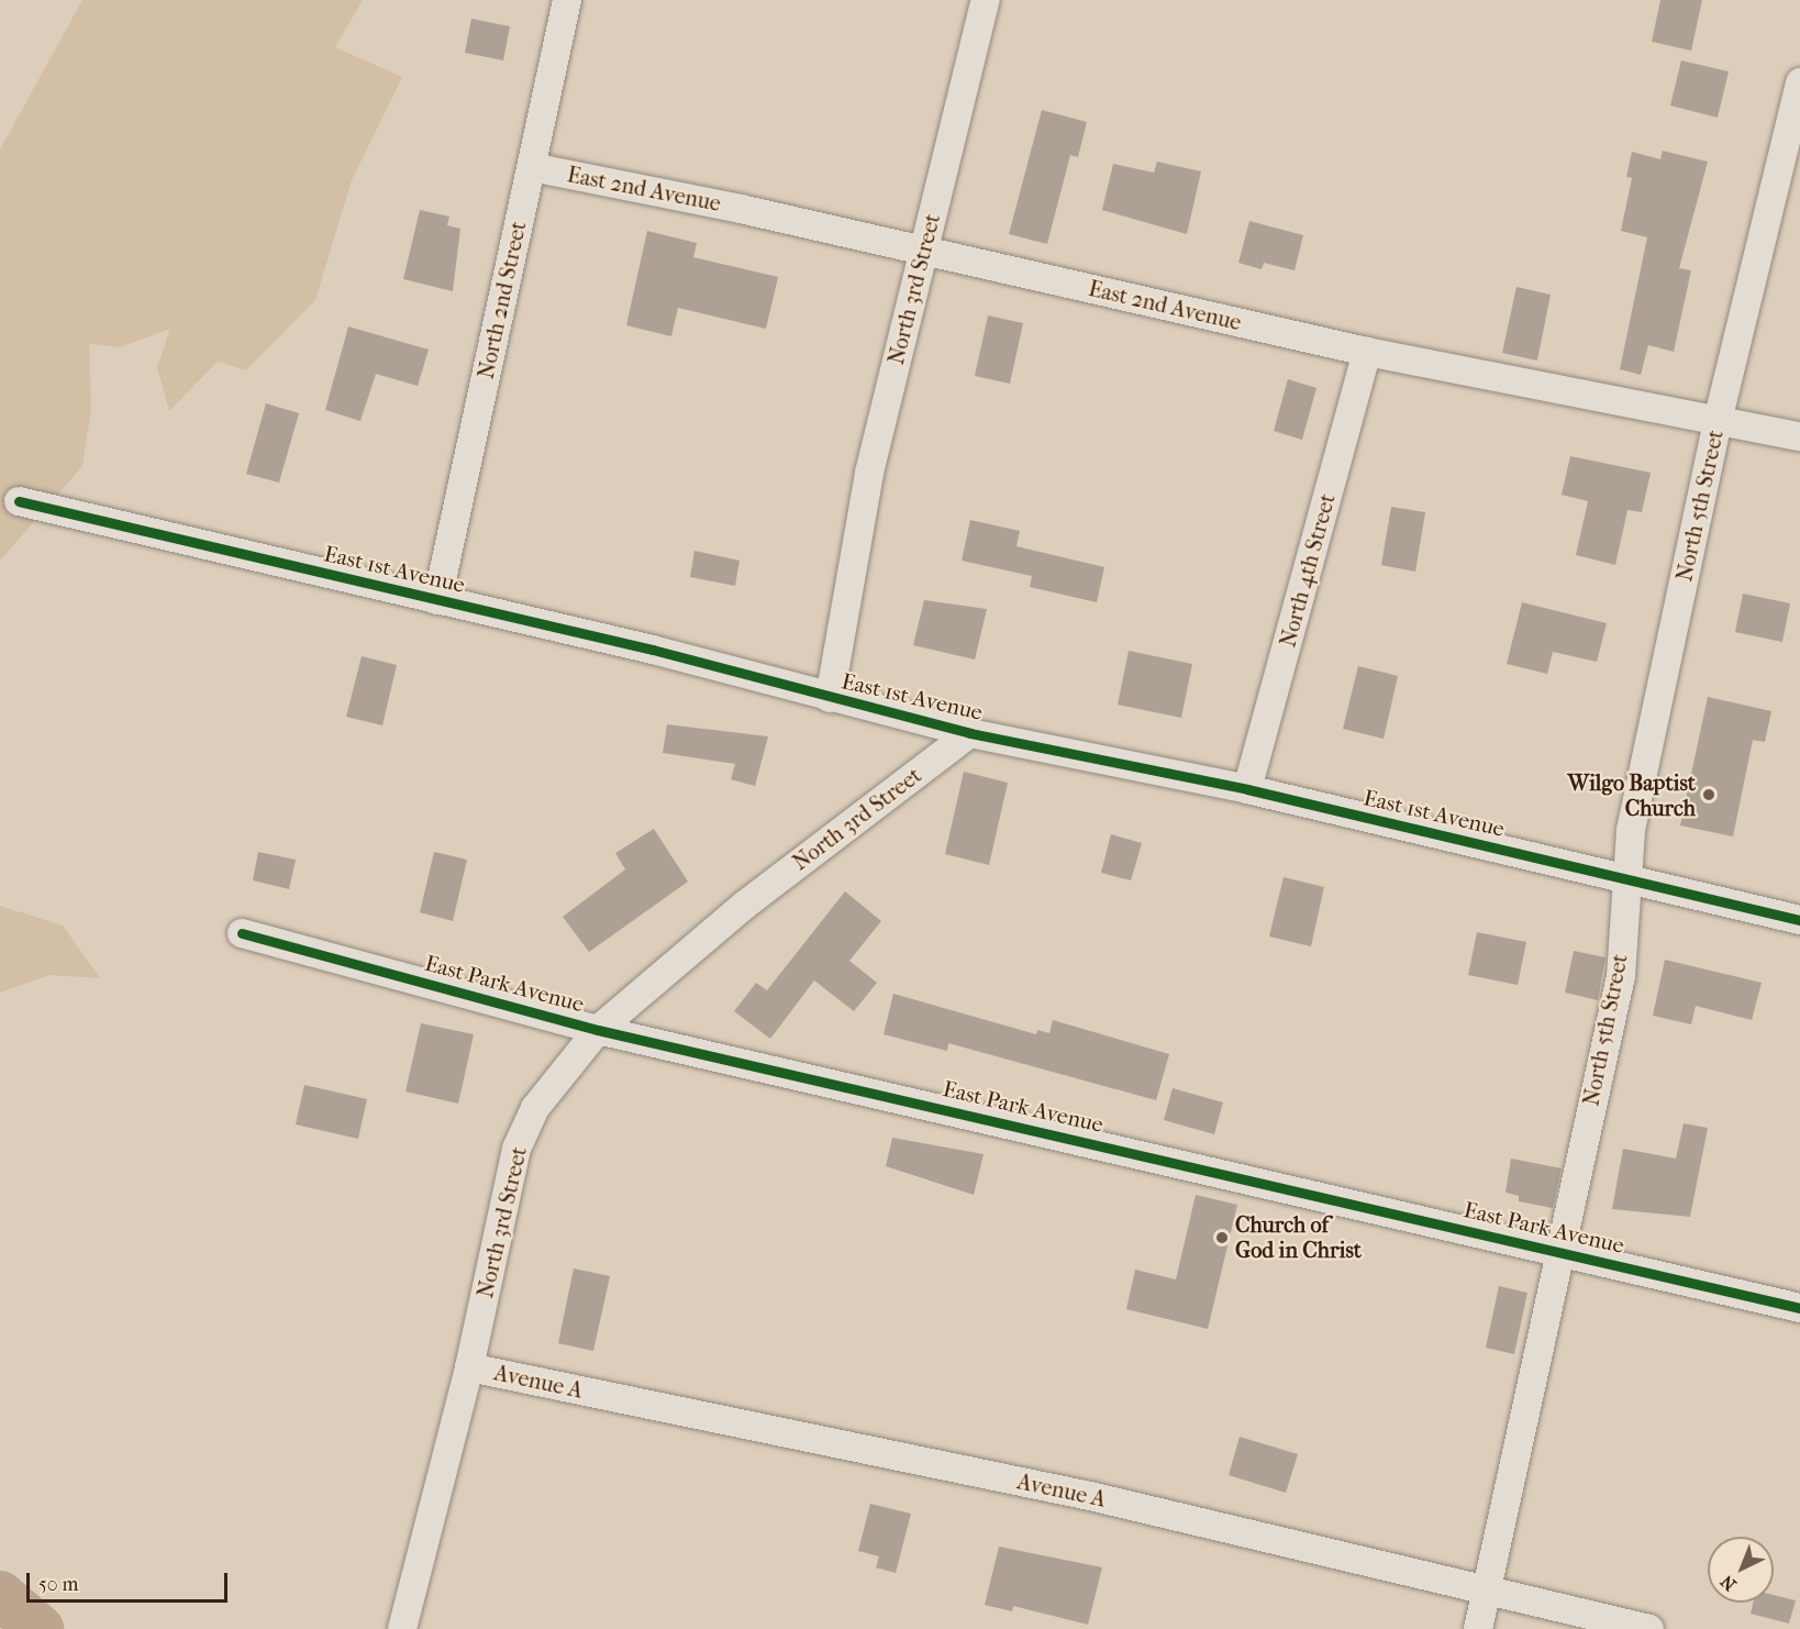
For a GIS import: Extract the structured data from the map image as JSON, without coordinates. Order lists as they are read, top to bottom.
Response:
{
  "streets": {
    "street": [
      "East 2nd Avenue",
      "North 3rd Street",
      "North 2nd Street",
      "North 5th Street",
      "East 1st Avenue",
      "North 4th Street",
      "East Park Avenue",
      "Avenue A"
    ]
  },
  "crossings": [
    ["East 2nd Avenue", "North 3rd Street"],
    ["East 2nd Avenue", "North 2nd Street"],
    ["East 2nd Avenue", "North 5th Street"],
    ["East 2nd Avenue", "North 4th Street"],
    ["North 3rd Street", "East 1st Avenue"],
    ["North 3rd Street", "East Park Avenue"],
    ["North 3rd Street", "Avenue A"],
    ["North 2nd Street", "East 1st Avenue"],
    ["North 5th Street", "East 1st Avenue"],
    ["North 5th Street", "East Park Avenue"],
    ["North 5th Street", "Avenue A"],
    ["East 1st Avenue", "North 4th Street"]
  ],
  "places": ["Wilgo Baptist Church", "Church of God in Christ"],
  "scale_bar": "50 m",
  "north": "bottom left"
}
